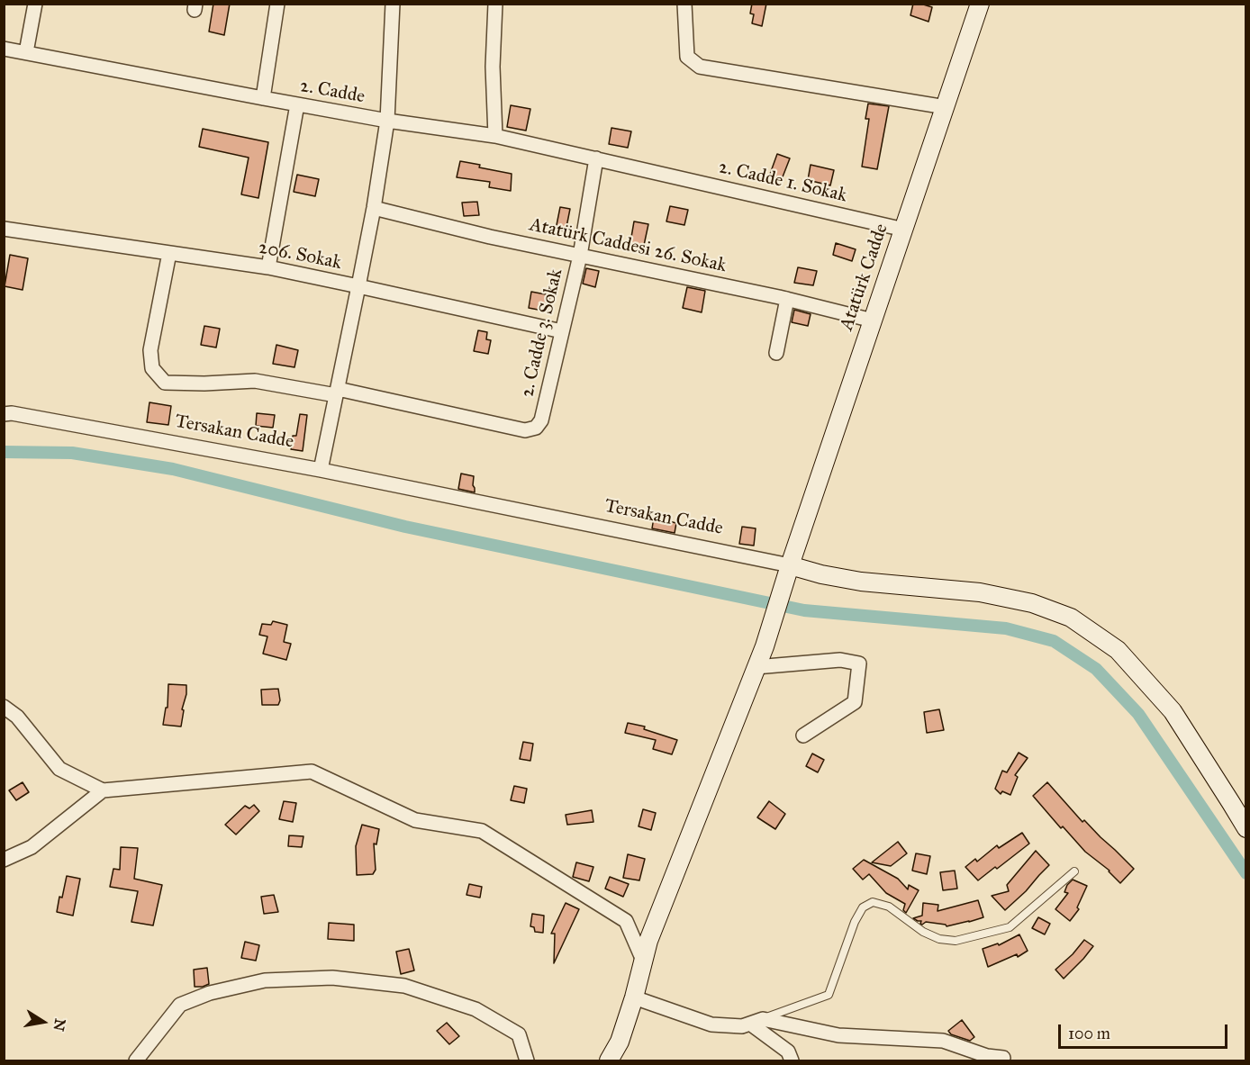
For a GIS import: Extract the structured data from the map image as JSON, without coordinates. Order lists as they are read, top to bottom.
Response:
{
  "streets": {
    "main road": ["Atatürk Cadde", "Tersakan Cadde"],
    "street": [
      "2. Cadde",
      "2. Cadde 1. Sokak",
      "Atatürk Caddesi 26. Sokak",
      "206. Sokak",
      "2. Cadde 3. Sokak"
    ]
  },
  "crossings": [
    ["2. Cadde", "2. Cadde 1. Sokak"],
    ["2. Cadde", "2. Cadde 3. Sokak"],
    ["2. Cadde 1. Sokak", "Atatürk Cadde"],
    ["Atatürk Caddesi 26. Sokak", "Atatürk Cadde"],
    ["Atatürk Caddesi 26. Sokak", "2. Cadde 3. Sokak"],
    ["206. Sokak", "2. Cadde 3. Sokak"],
    ["206. Sokak", "Tersakan Cadde"],
    ["Atatürk Cadde", "Tersakan Cadde"]
  ],
  "scale_bar": "100 m",
  "north": "right"
}
